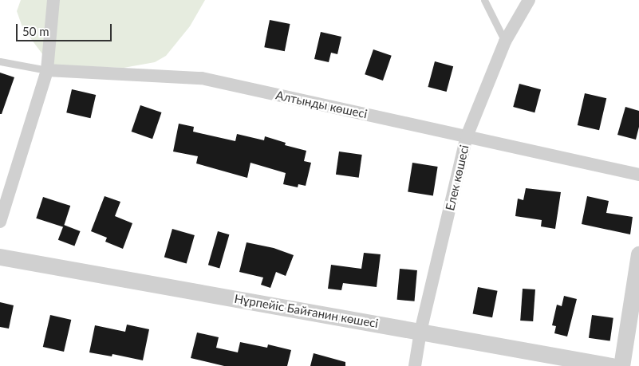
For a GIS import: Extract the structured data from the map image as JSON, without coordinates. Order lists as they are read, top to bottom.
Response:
{
  "streets": {
    "street": ["Алтынды көшесі", "Елек көшесі", "Нұрпейіс Байғанин көшесі"]
  },
  "crossings": [
    ["Алтынды көшесі", "Елек көшесі"],
    ["Елек көшесі", "Нұрпейіс Байғанин көшесі"]
  ],
  "scale_bar": "50 m"
}
